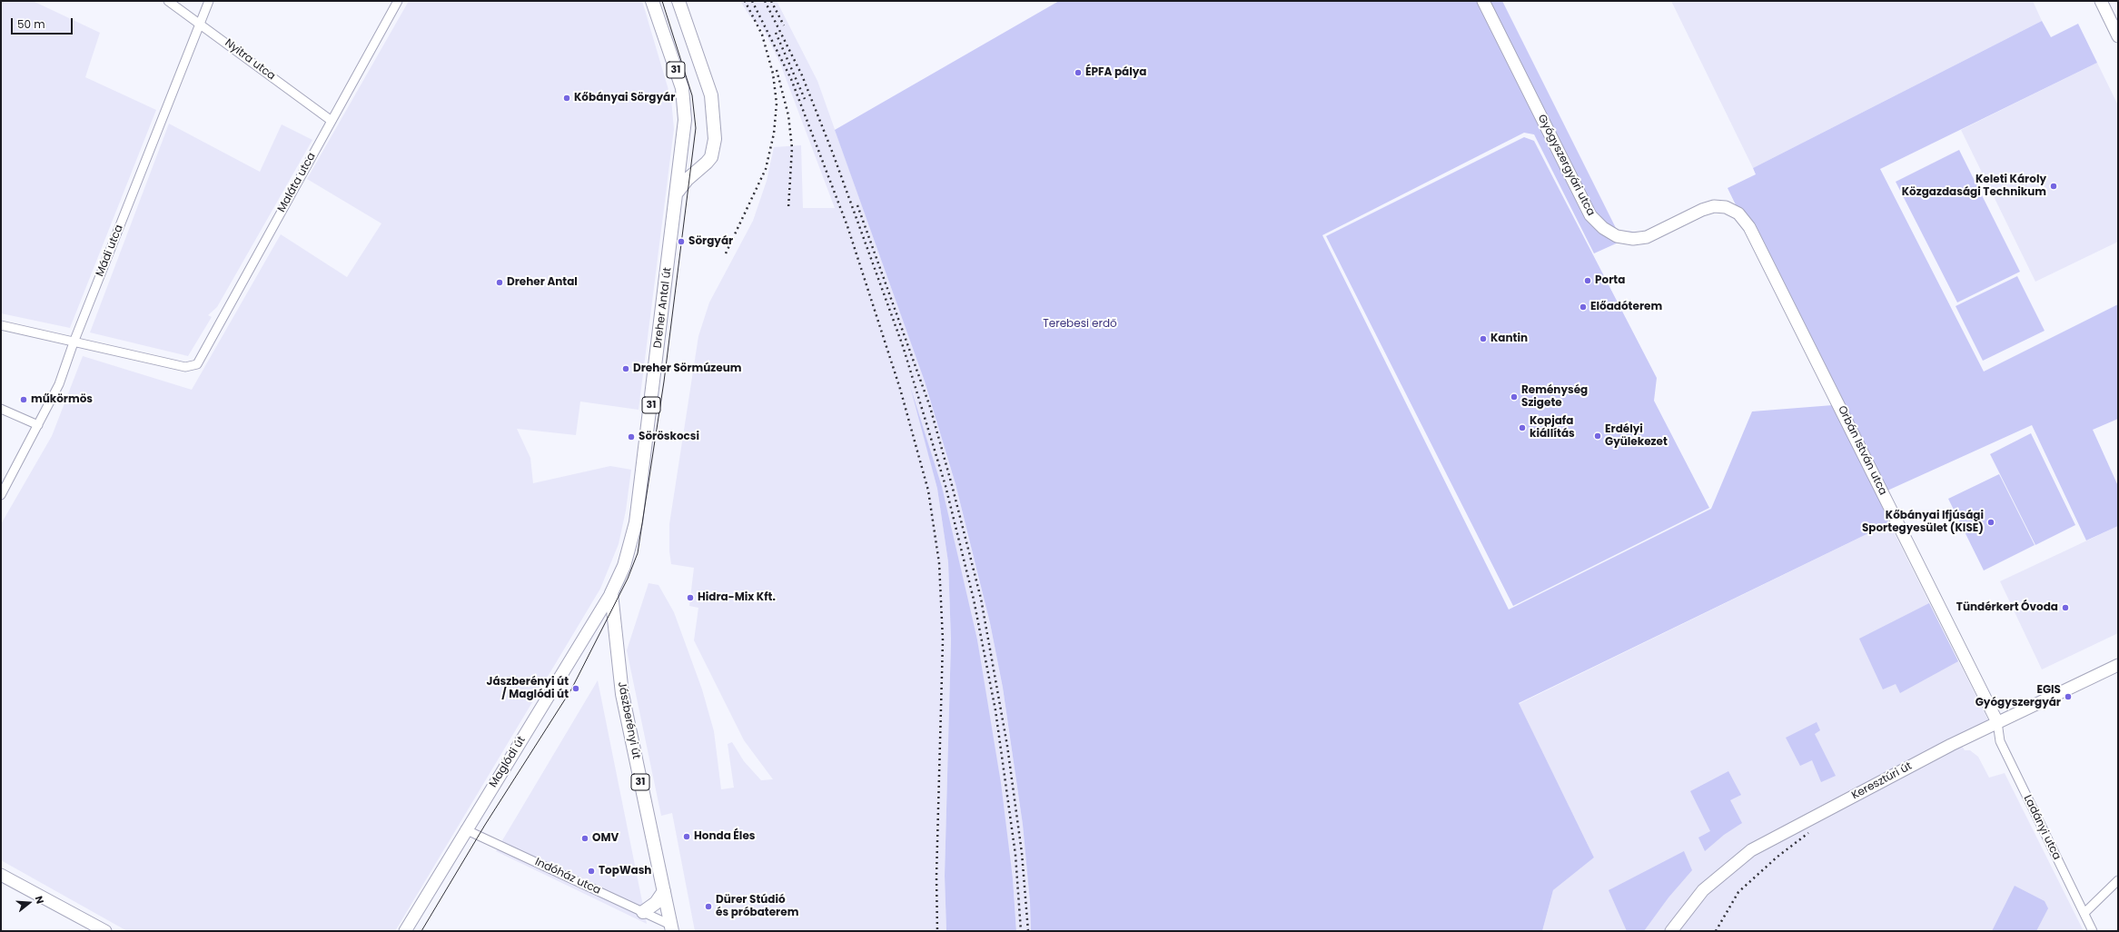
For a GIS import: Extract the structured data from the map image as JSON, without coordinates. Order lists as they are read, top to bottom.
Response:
{
  "streets": {
    "main road": ["31", "Dreher Antal út", "Jászberényi út"],
    "street": [
      "Nyitra utca",
      "Gyógyszergyári utca",
      "Maláta utca",
      "Mádi utca",
      "Orbán István utca",
      "Maglódi út",
      "Keresztúri út",
      "Ladányi utca",
      "Indóház utca"
    ]
  },
  "crossings": [
    ["Nyitra utca", "Maláta utca"],
    ["Nyitra utca", "Mádi utca"],
    ["31", "Dreher Antal út"],
    ["Gyógyszergyári utca", "Orbán István utca"],
    ["Maláta utca", "Mádi utca"],
    ["Dreher Antal út", "Jászberényi út"],
    ["Dreher Antal út", "Maglódi út"],
    ["Orbán István utca", "Keresztúri út"],
    ["Orbán István utca", "Ladányi utca"],
    ["Jászberényi út", "Maglódi út"],
    ["Jászberényi út", "Indóház utca"],
    ["Maglódi út", "Indóház utca"],
    ["Keresztúri út", "Ladányi utca"]
  ],
  "parks": ["Terebesi erdő"],
  "places": [
    "ÉPFA pálya",
    "Kőbányai Sörgyár",
    "Keleti Károly Közgazdasági Technikum",
    "Sörgyár",
    "Porta",
    "Dreher Antal",
    "Előadóterem",
    "Kantin",
    "Dreher Sörmúzeum",
    "Reménység Szigete",
    "műkörmös",
    "Kopjafa kiállítás",
    "Erdélyi Gyülekezet",
    "Söröskocsi",
    "Kőbányai Ifjúsági Sportegyesület (KISE)",
    "Hidra-Mix Kft.",
    "Tündérkert Óvoda",
    "Jászberényi út / Maglódi út",
    "EGIS Gyógyszergyár",
    "Honda Éles",
    "OMV",
    "TopWash",
    "Dürer Stúdió és próbaterem"
  ],
  "scale_bar": "50 m",
  "north": "right"
}
